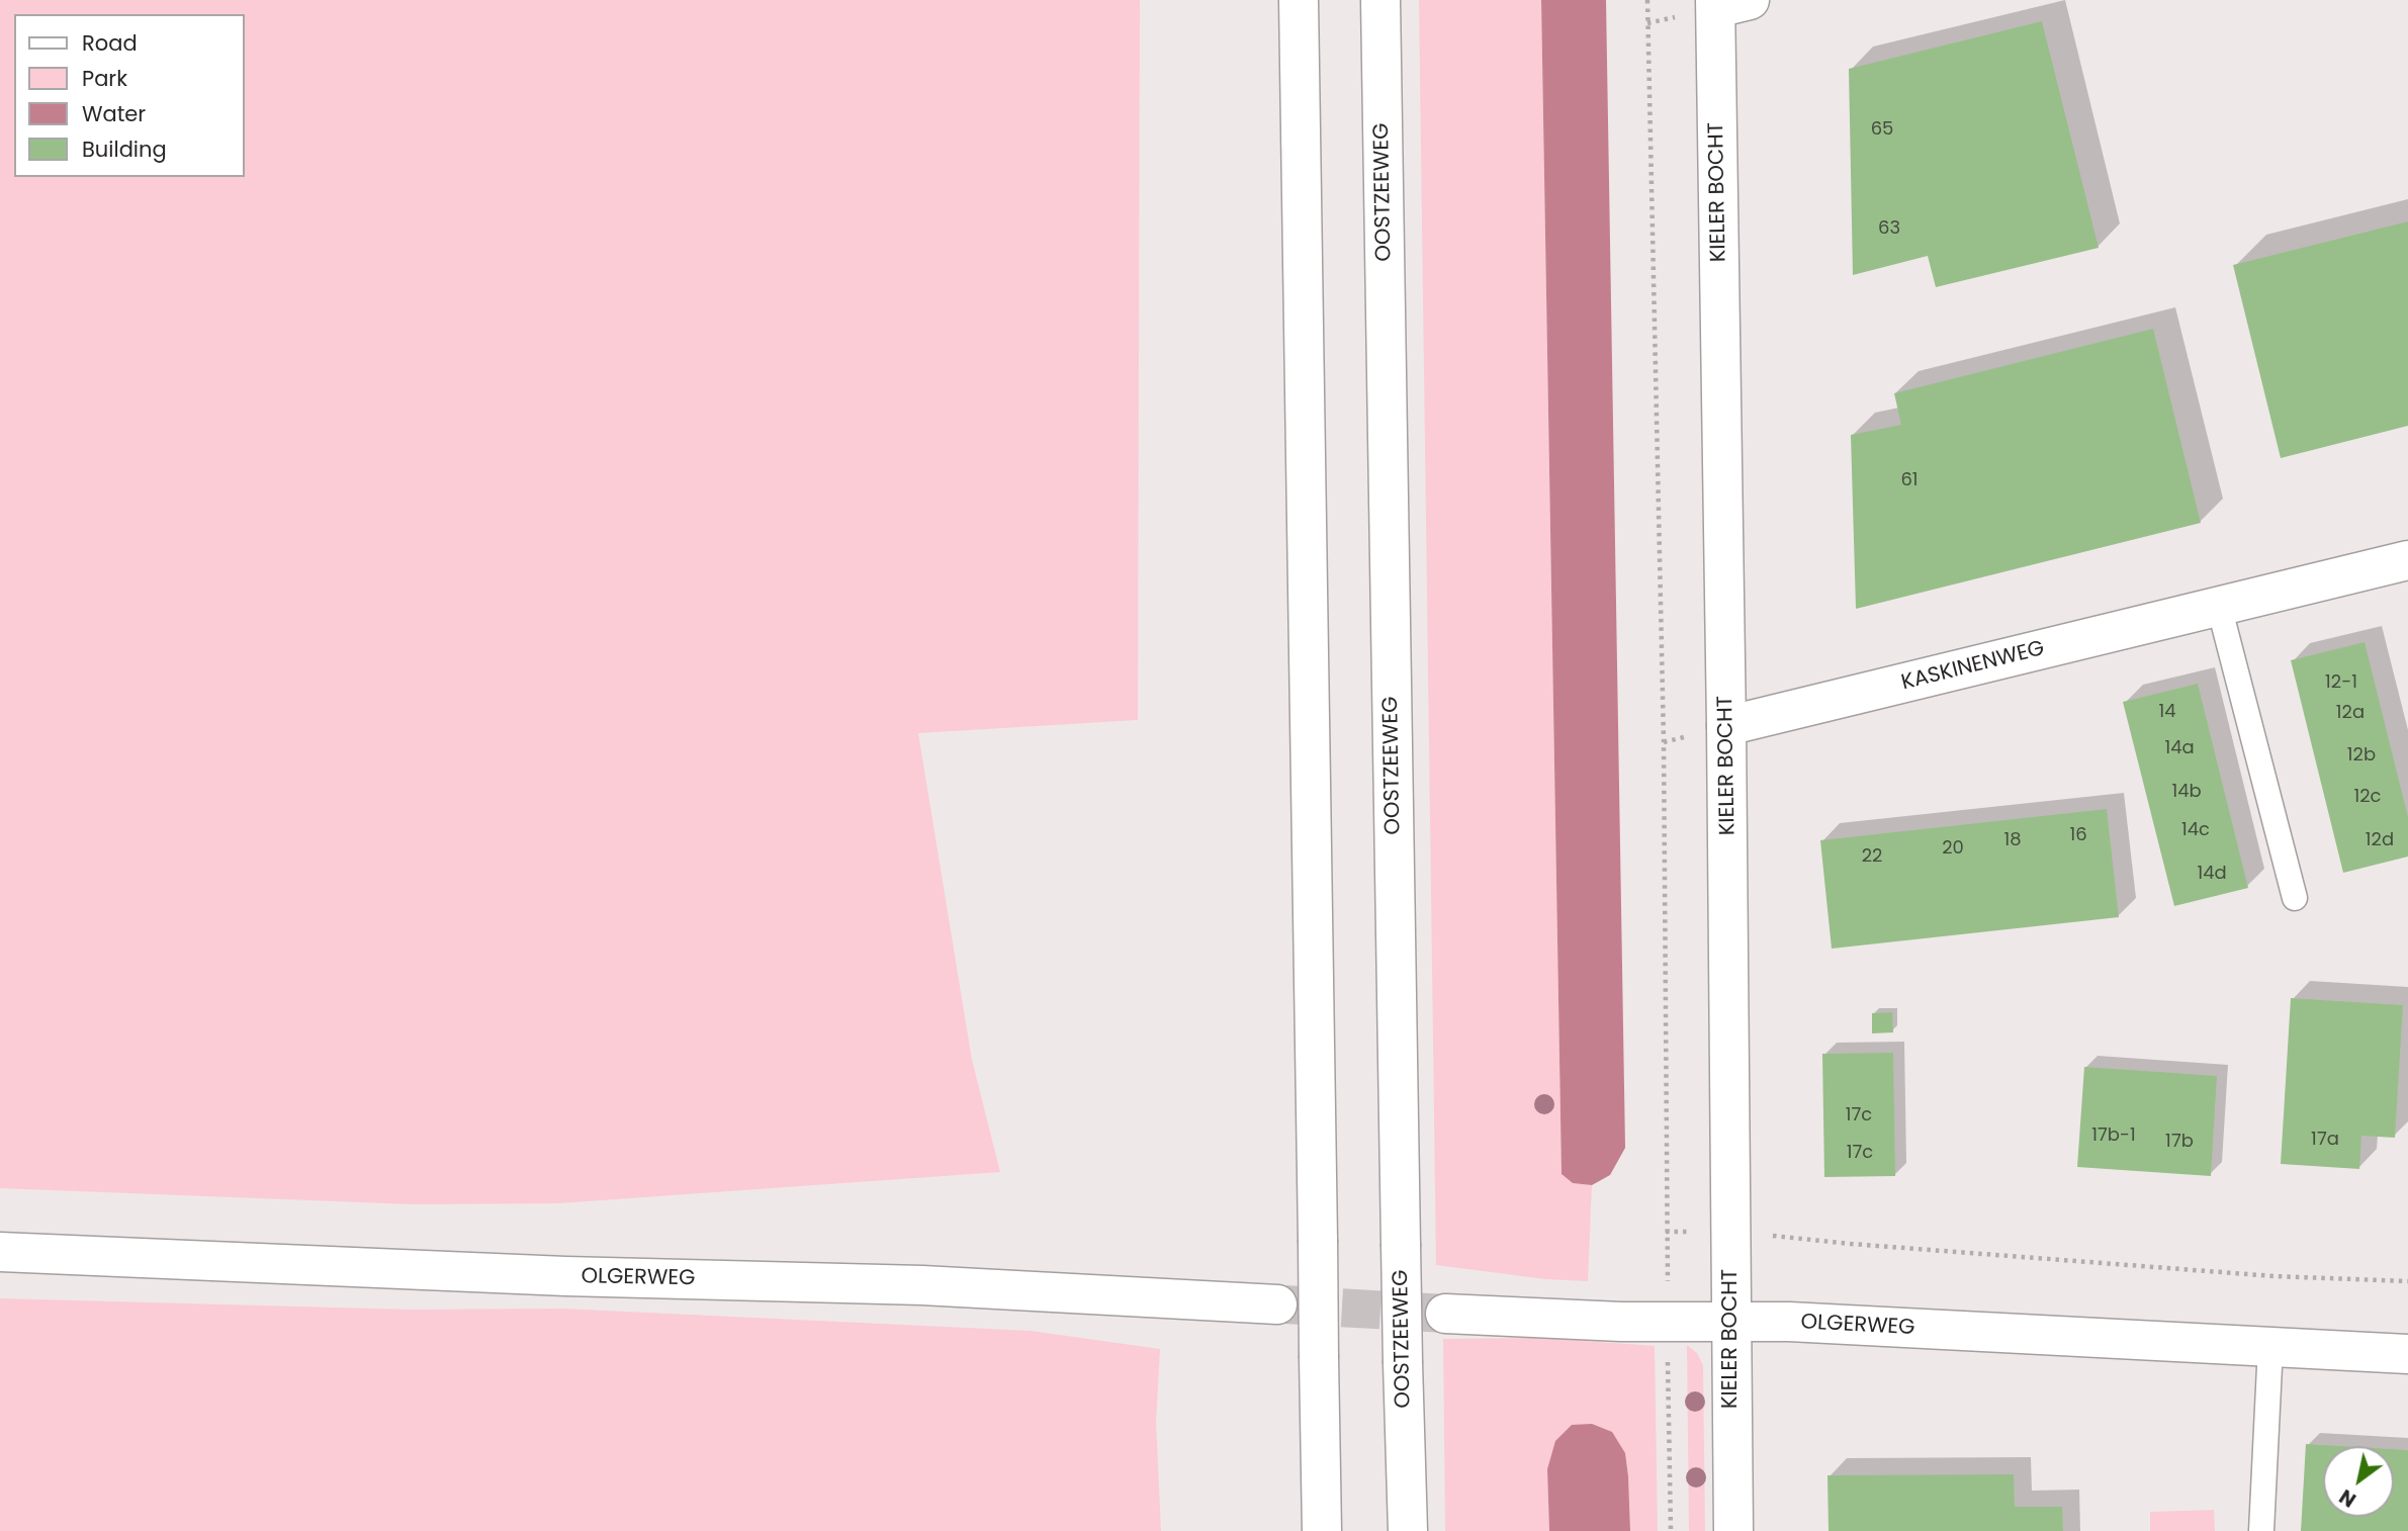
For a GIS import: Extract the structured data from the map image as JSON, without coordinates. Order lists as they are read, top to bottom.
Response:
{
  "streets": {
    "main road": [
      "OOSTZEEWEG",
      "KIELER BOCHT",
      "KASKINENWEG",
      "OLGERWEG"
    ]
  },
  "crossings": [
    ["KIELER BOCHT", "KASKINENWEG"],
    ["KIELER BOCHT", "OLGERWEG"]
  ],
  "house_numbers": [
    "65",
    "63",
    "61",
    "12-1",
    "14",
    "12a",
    "14a",
    "12b",
    "14b",
    "12c",
    "14c",
    "16",
    "18",
    "12d",
    "20",
    "22",
    "14d",
    "17c",
    "17b-1",
    "17a",
    "17b",
    "17c"
  ],
  "legend": [
    "Road",
    "Park",
    "Water",
    "Building"
  ],
  "north": "bottom left"
}
